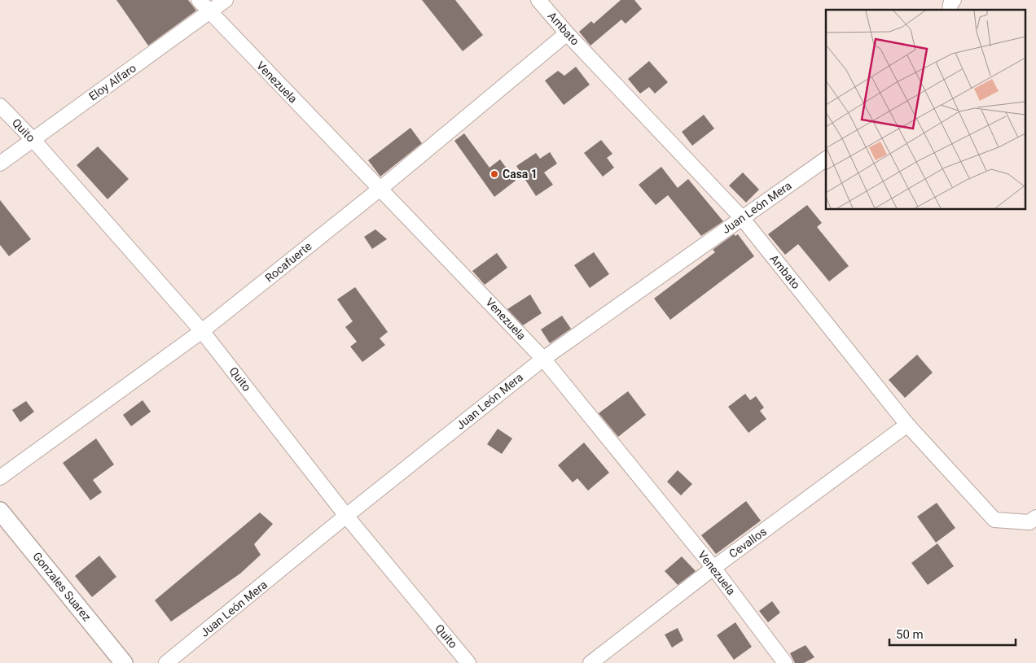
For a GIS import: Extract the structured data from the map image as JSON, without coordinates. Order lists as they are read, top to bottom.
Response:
{
  "streets": {
    "street": [
      "Ambato",
      "Eloy Alfaro",
      "Venezuela",
      "Quito",
      "Juan León Mera",
      "Rocafuerte",
      "Cevallos",
      "Gonzales Suarez"
    ]
  },
  "crossings": [
    ["Ambato", "Juan León Mera"],
    ["Ambato", "Rocafuerte"],
    ["Ambato", "Cevallos"],
    ["Eloy Alfaro", "Venezuela"],
    ["Eloy Alfaro", "Quito"],
    ["Venezuela", "Juan León Mera"],
    ["Venezuela", "Rocafuerte"],
    ["Venezuela", "Cevallos"],
    ["Quito", "Juan León Mera"],
    ["Quito", "Rocafuerte"]
  ],
  "places": ["Casa 1"],
  "scale_bar": "50 m"
}
